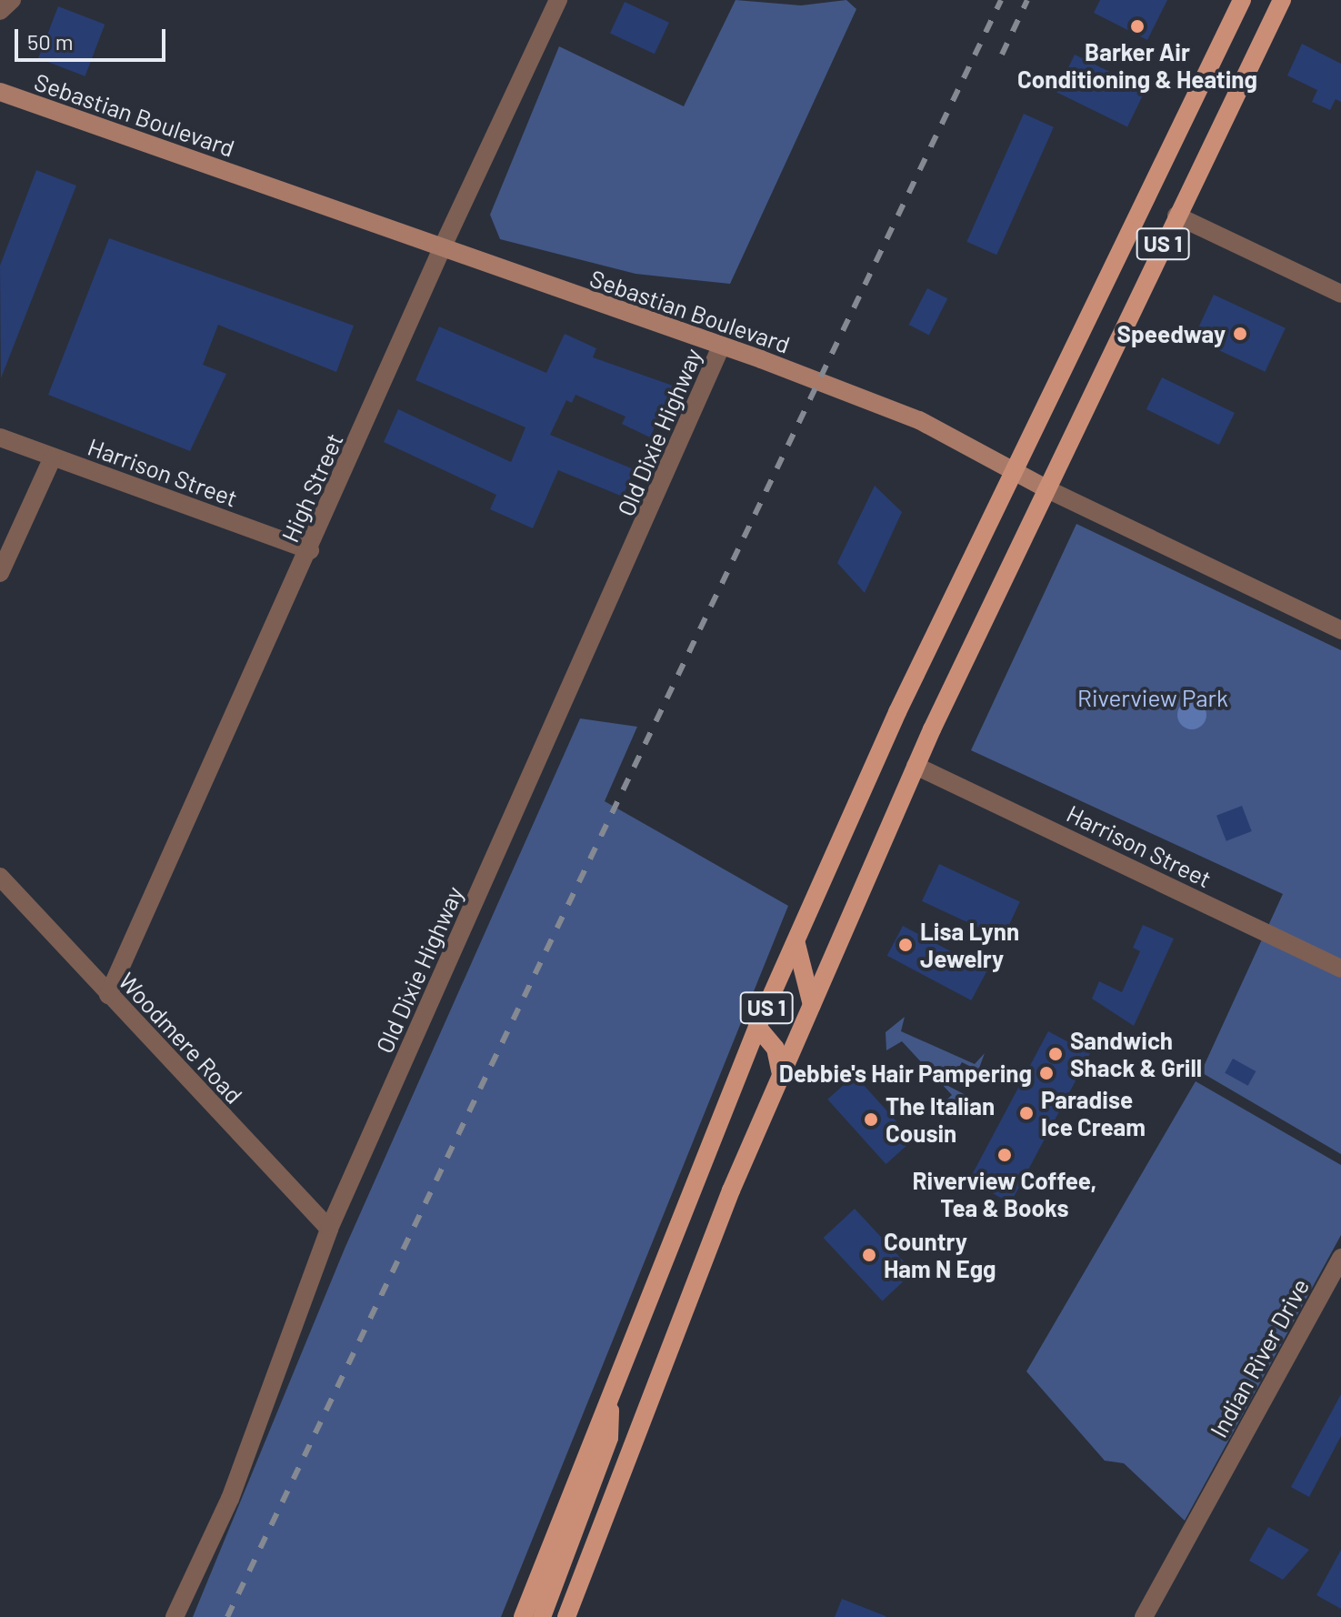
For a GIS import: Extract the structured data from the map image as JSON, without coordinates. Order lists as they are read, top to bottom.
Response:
{
  "streets": {
    "main road": ["Sebastian Boulevard", "US 1"],
    "street": [
      "Old Dixie Highway",
      "Harrison Street",
      "High Street",
      "Woodmere Road",
      "Indian River Drive"
    ]
  },
  "crossings": [
    ["Sebastian Boulevard", "US 1"],
    ["Sebastian Boulevard", "Old Dixie Highway"],
    ["Sebastian Boulevard", "High Street"],
    ["US 1", "Harrison Street"],
    ["Old Dixie Highway", "Woodmere Road"],
    ["Harrison Street", "High Street"],
    ["High Street", "Woodmere Road"]
  ],
  "parks": ["Riverview Park"],
  "places": [
    "Barker Air Conditioning & Heating",
    "Speedway",
    "Lisa Lynn Jewelry",
    "Sandwich Shack & Grill",
    "Debbie's Hair Pampering",
    "Paradise Ice Cream",
    "The Italian Cousin",
    "Riverview Coffee, Tea & Books",
    "Country Ham N Egg"
  ],
  "scale_bar": "50 m"
}
